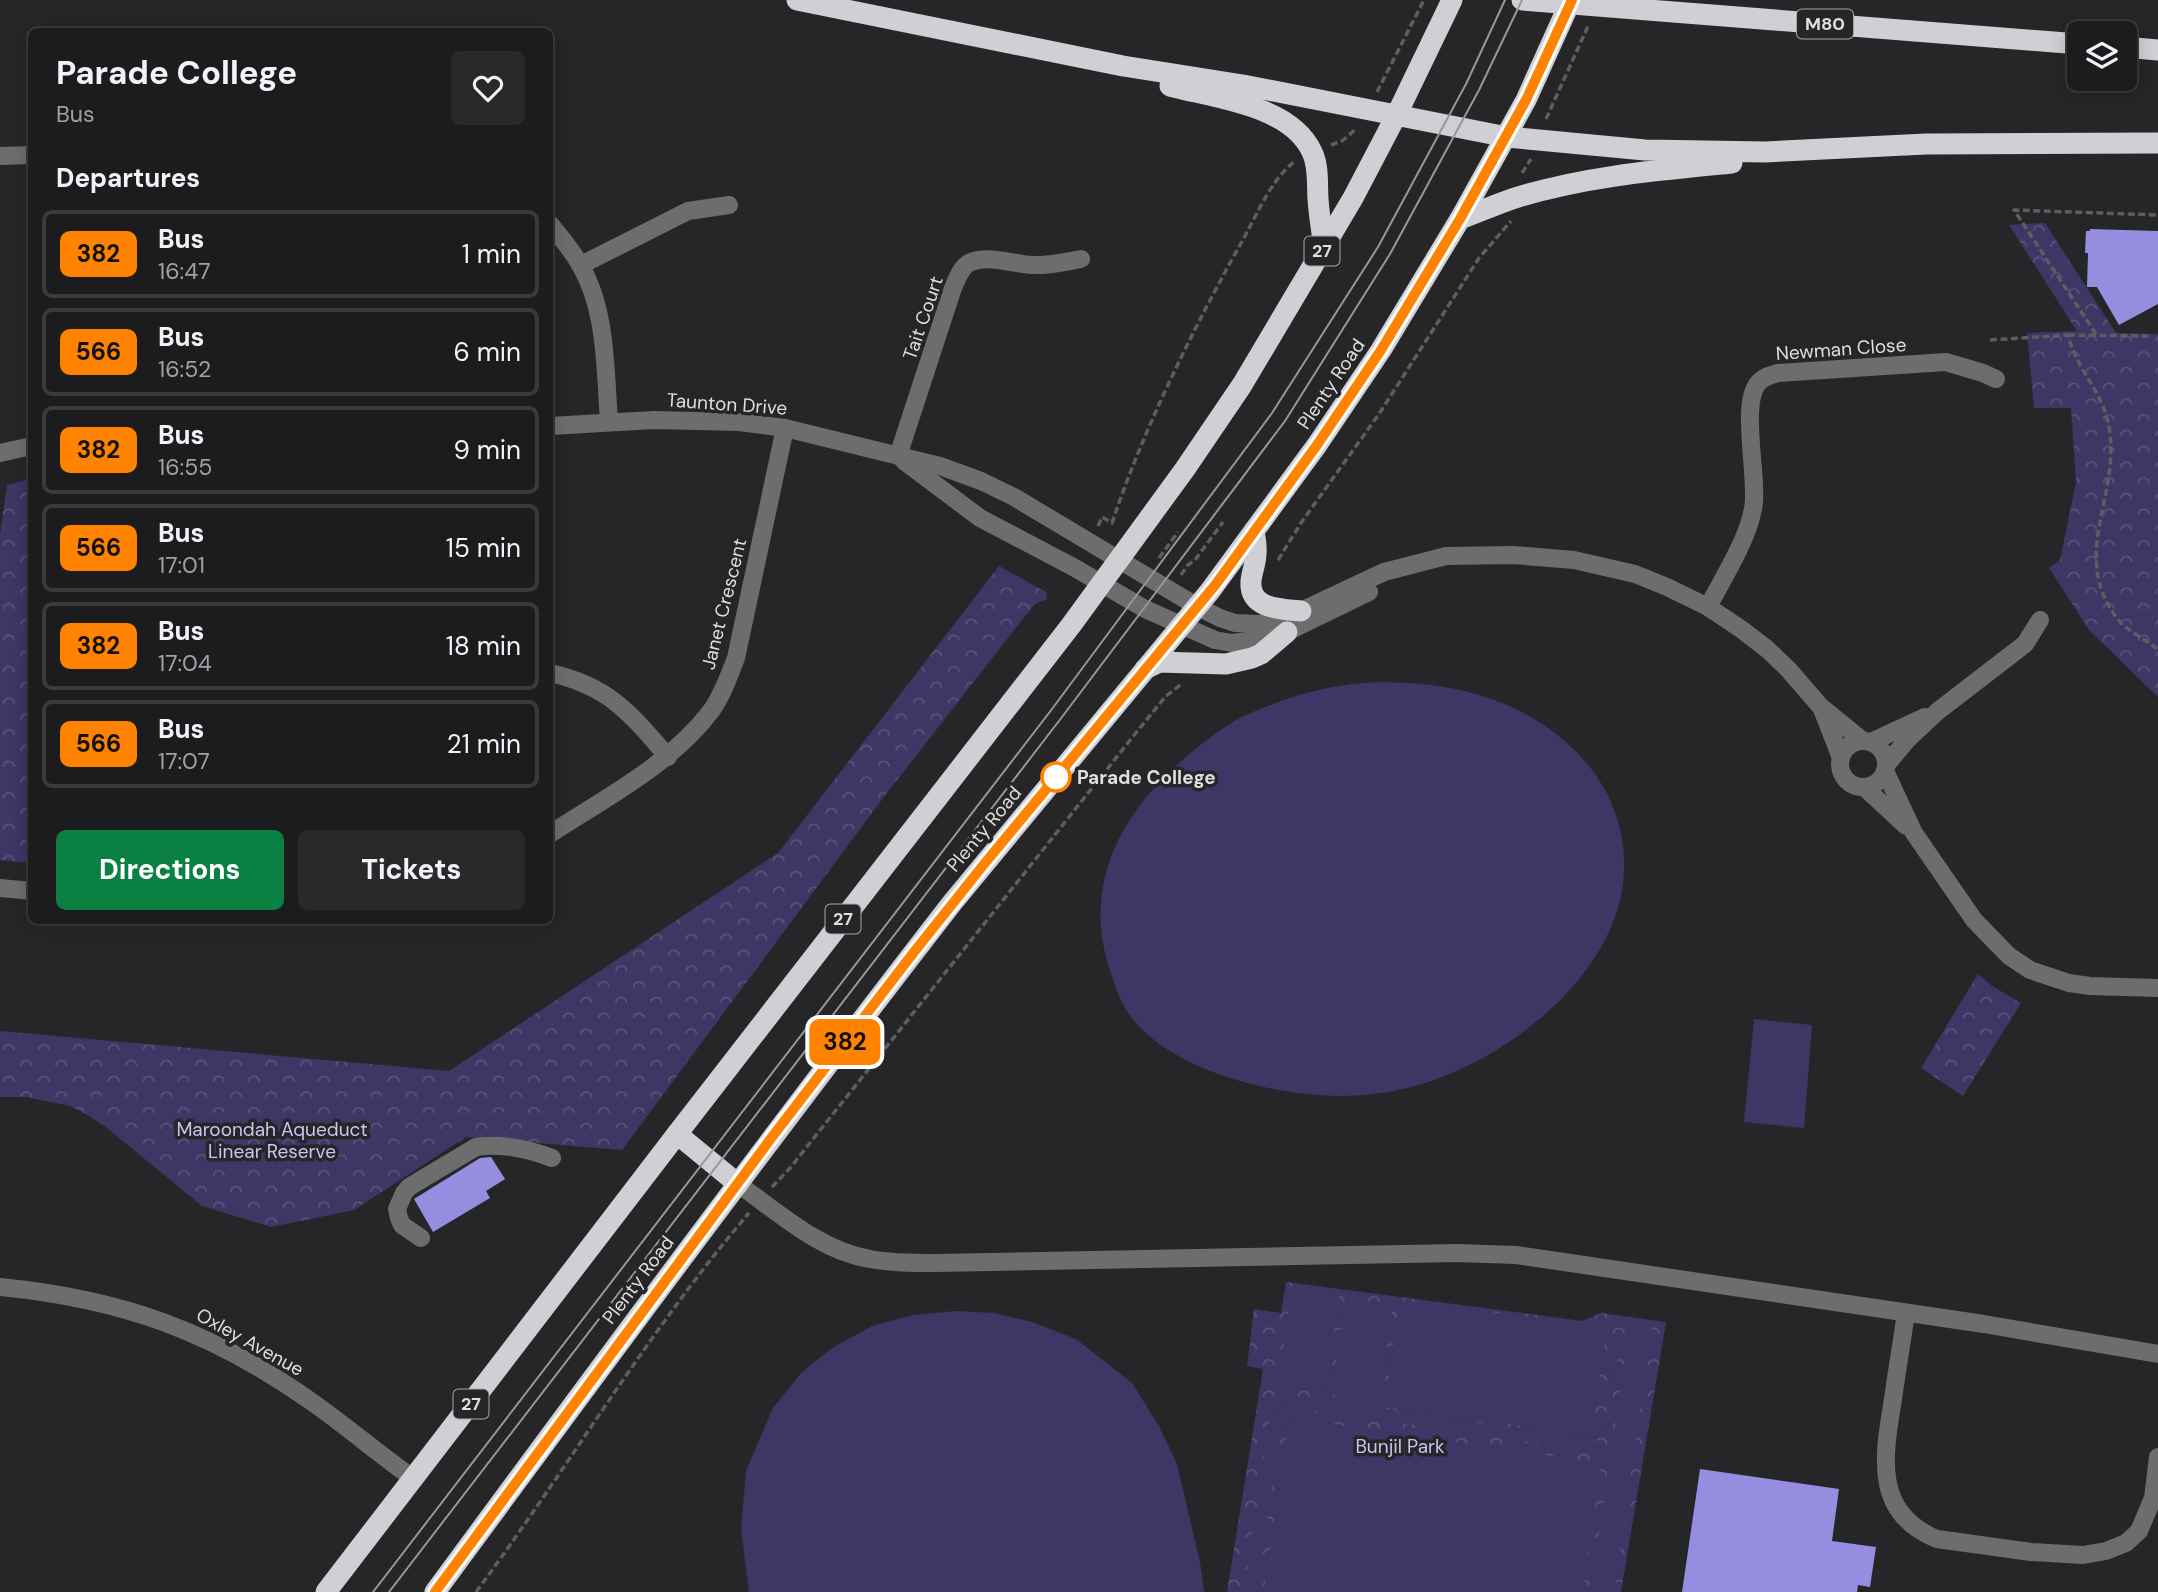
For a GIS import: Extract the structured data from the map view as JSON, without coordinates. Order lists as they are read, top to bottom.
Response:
{
  "streets": {
    "highway": ["M80", "27", "Plenty Road"],
    "street": [
      "Tait Court",
      "Newman Close",
      "Taunton Drive",
      "Janet Crescent",
      "Oxley Avenue"
    ]
  },
  "crossings": [
    ["27", "Taunton Drive"],
    ["27", "Oxley Avenue"],
    ["Tait Court", "Taunton Drive"],
    ["Plenty Road", "Taunton Drive"],
    ["Taunton Drive", "Janet Crescent"]
  ],
  "parks": ["Maroondah Aqueduct Linear Reserve", "Bunjil Park"],
  "places": ["Parade College"],
  "lines": ["bus line 382"],
  "page": {
    "on_map": "382",
    "heading": [
      ["Parade College", "Bus"],
      "Departures"
    ],
    "list": [
      {
        "mark": "382",
        "name": "Bus",
        "note": "16:47",
        "value": "1 min"
      },
      {
        "mark": "566",
        "name": "Bus",
        "note": "16:52",
        "value": "6 min"
      },
      {
        "mark": "382",
        "name": "Bus",
        "note": "16:55",
        "value": "9 min"
      },
      {
        "mark": "566",
        "name": "Bus",
        "note": "17:01",
        "value": "15 min"
      },
      {
        "mark": "382",
        "name": "Bus",
        "note": "17:04",
        "value": "18 min"
      },
      {
        "mark": "566",
        "name": "Bus",
        "note": "17:07",
        "value": "21 min"
      }
    ],
    "buttons": ["Directions", "Tickets"]
  }
}
